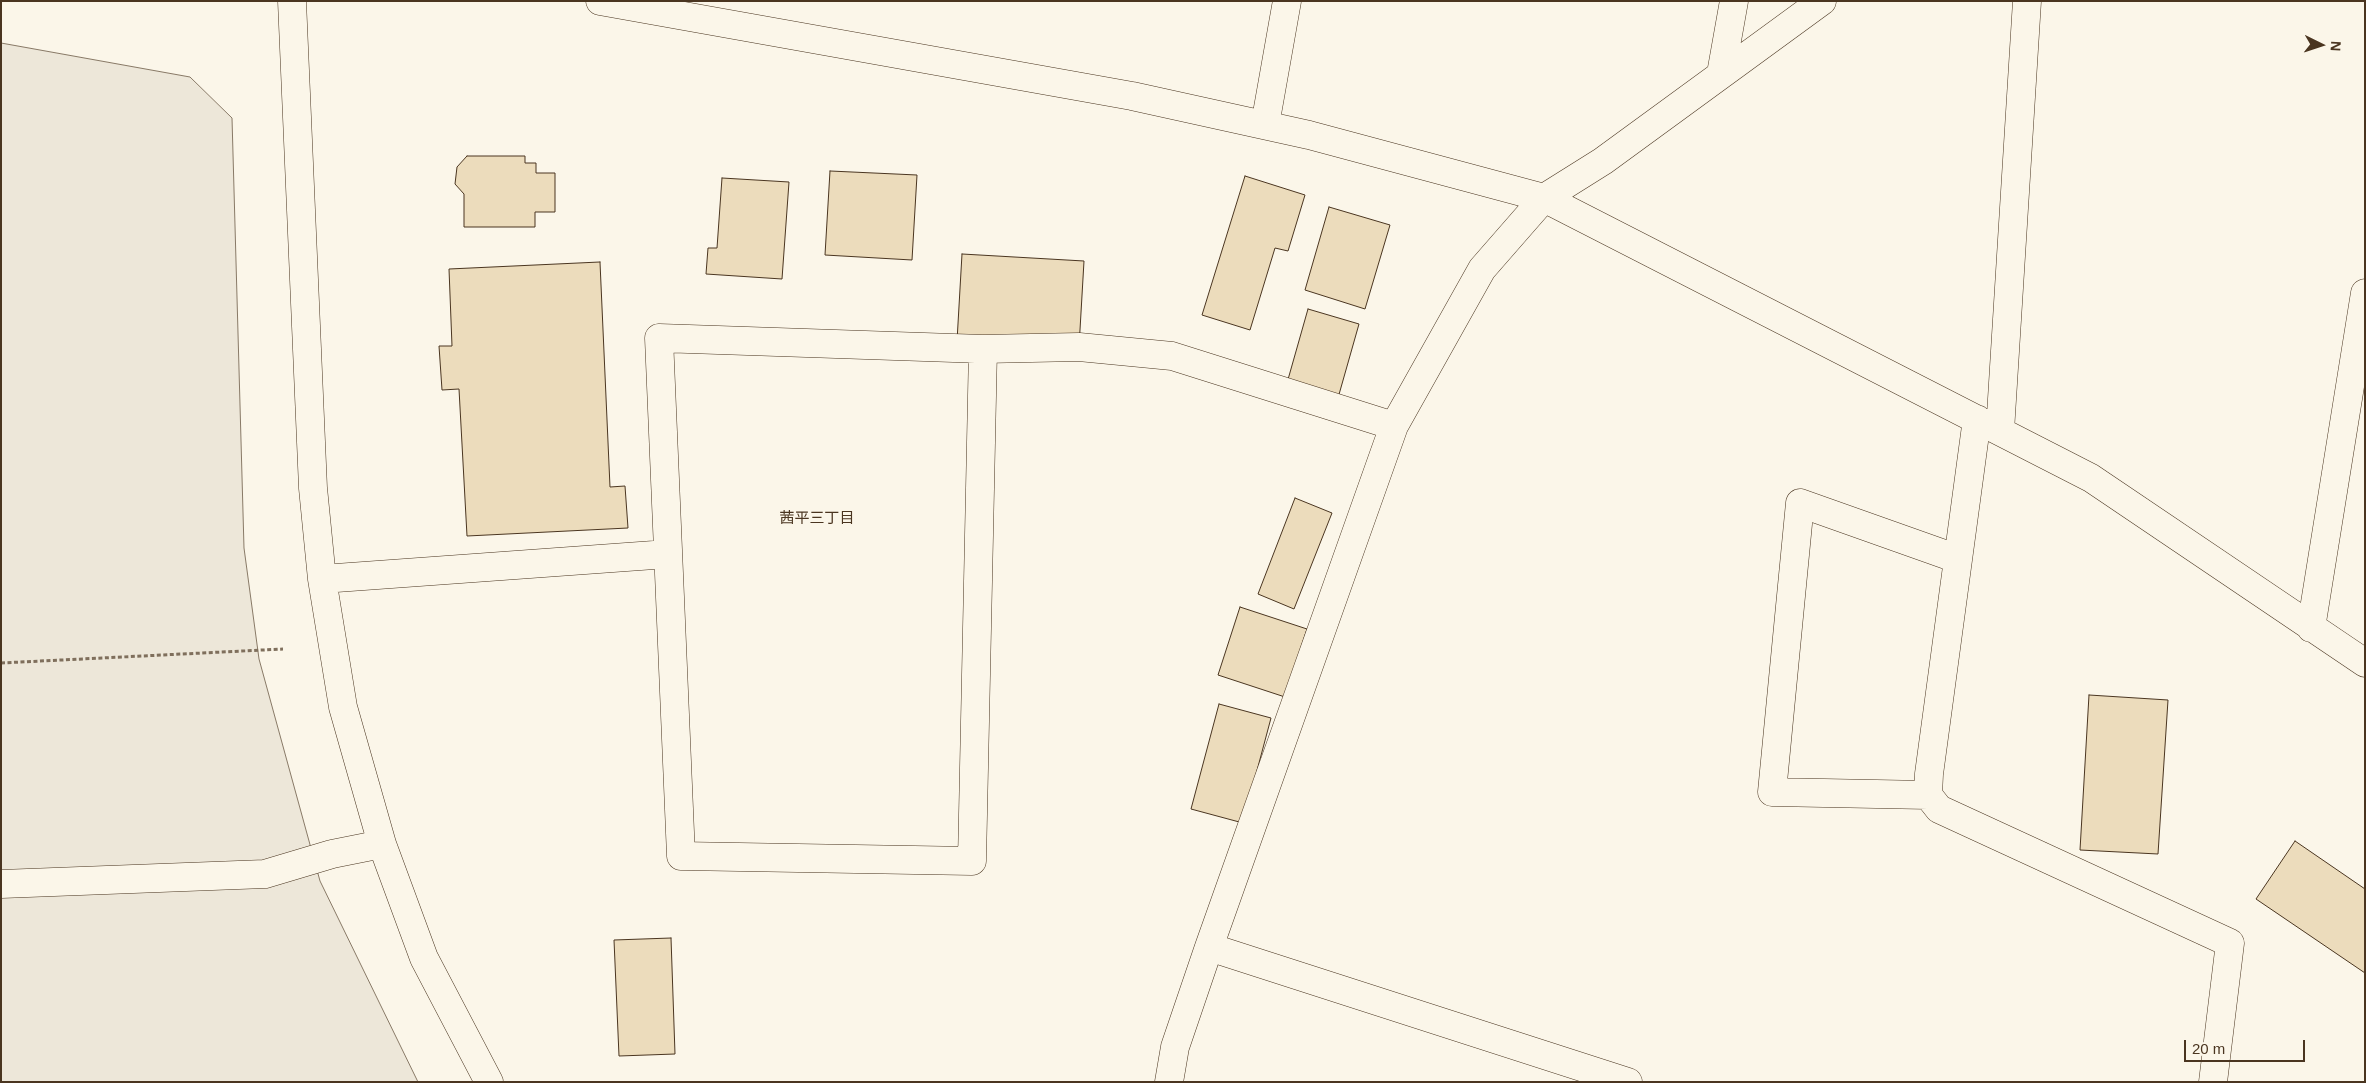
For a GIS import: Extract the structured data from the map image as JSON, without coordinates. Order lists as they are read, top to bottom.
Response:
{
  "districts": ["茜平三丁目"],
  "scale_bar": "20 m",
  "north": "right"
}
